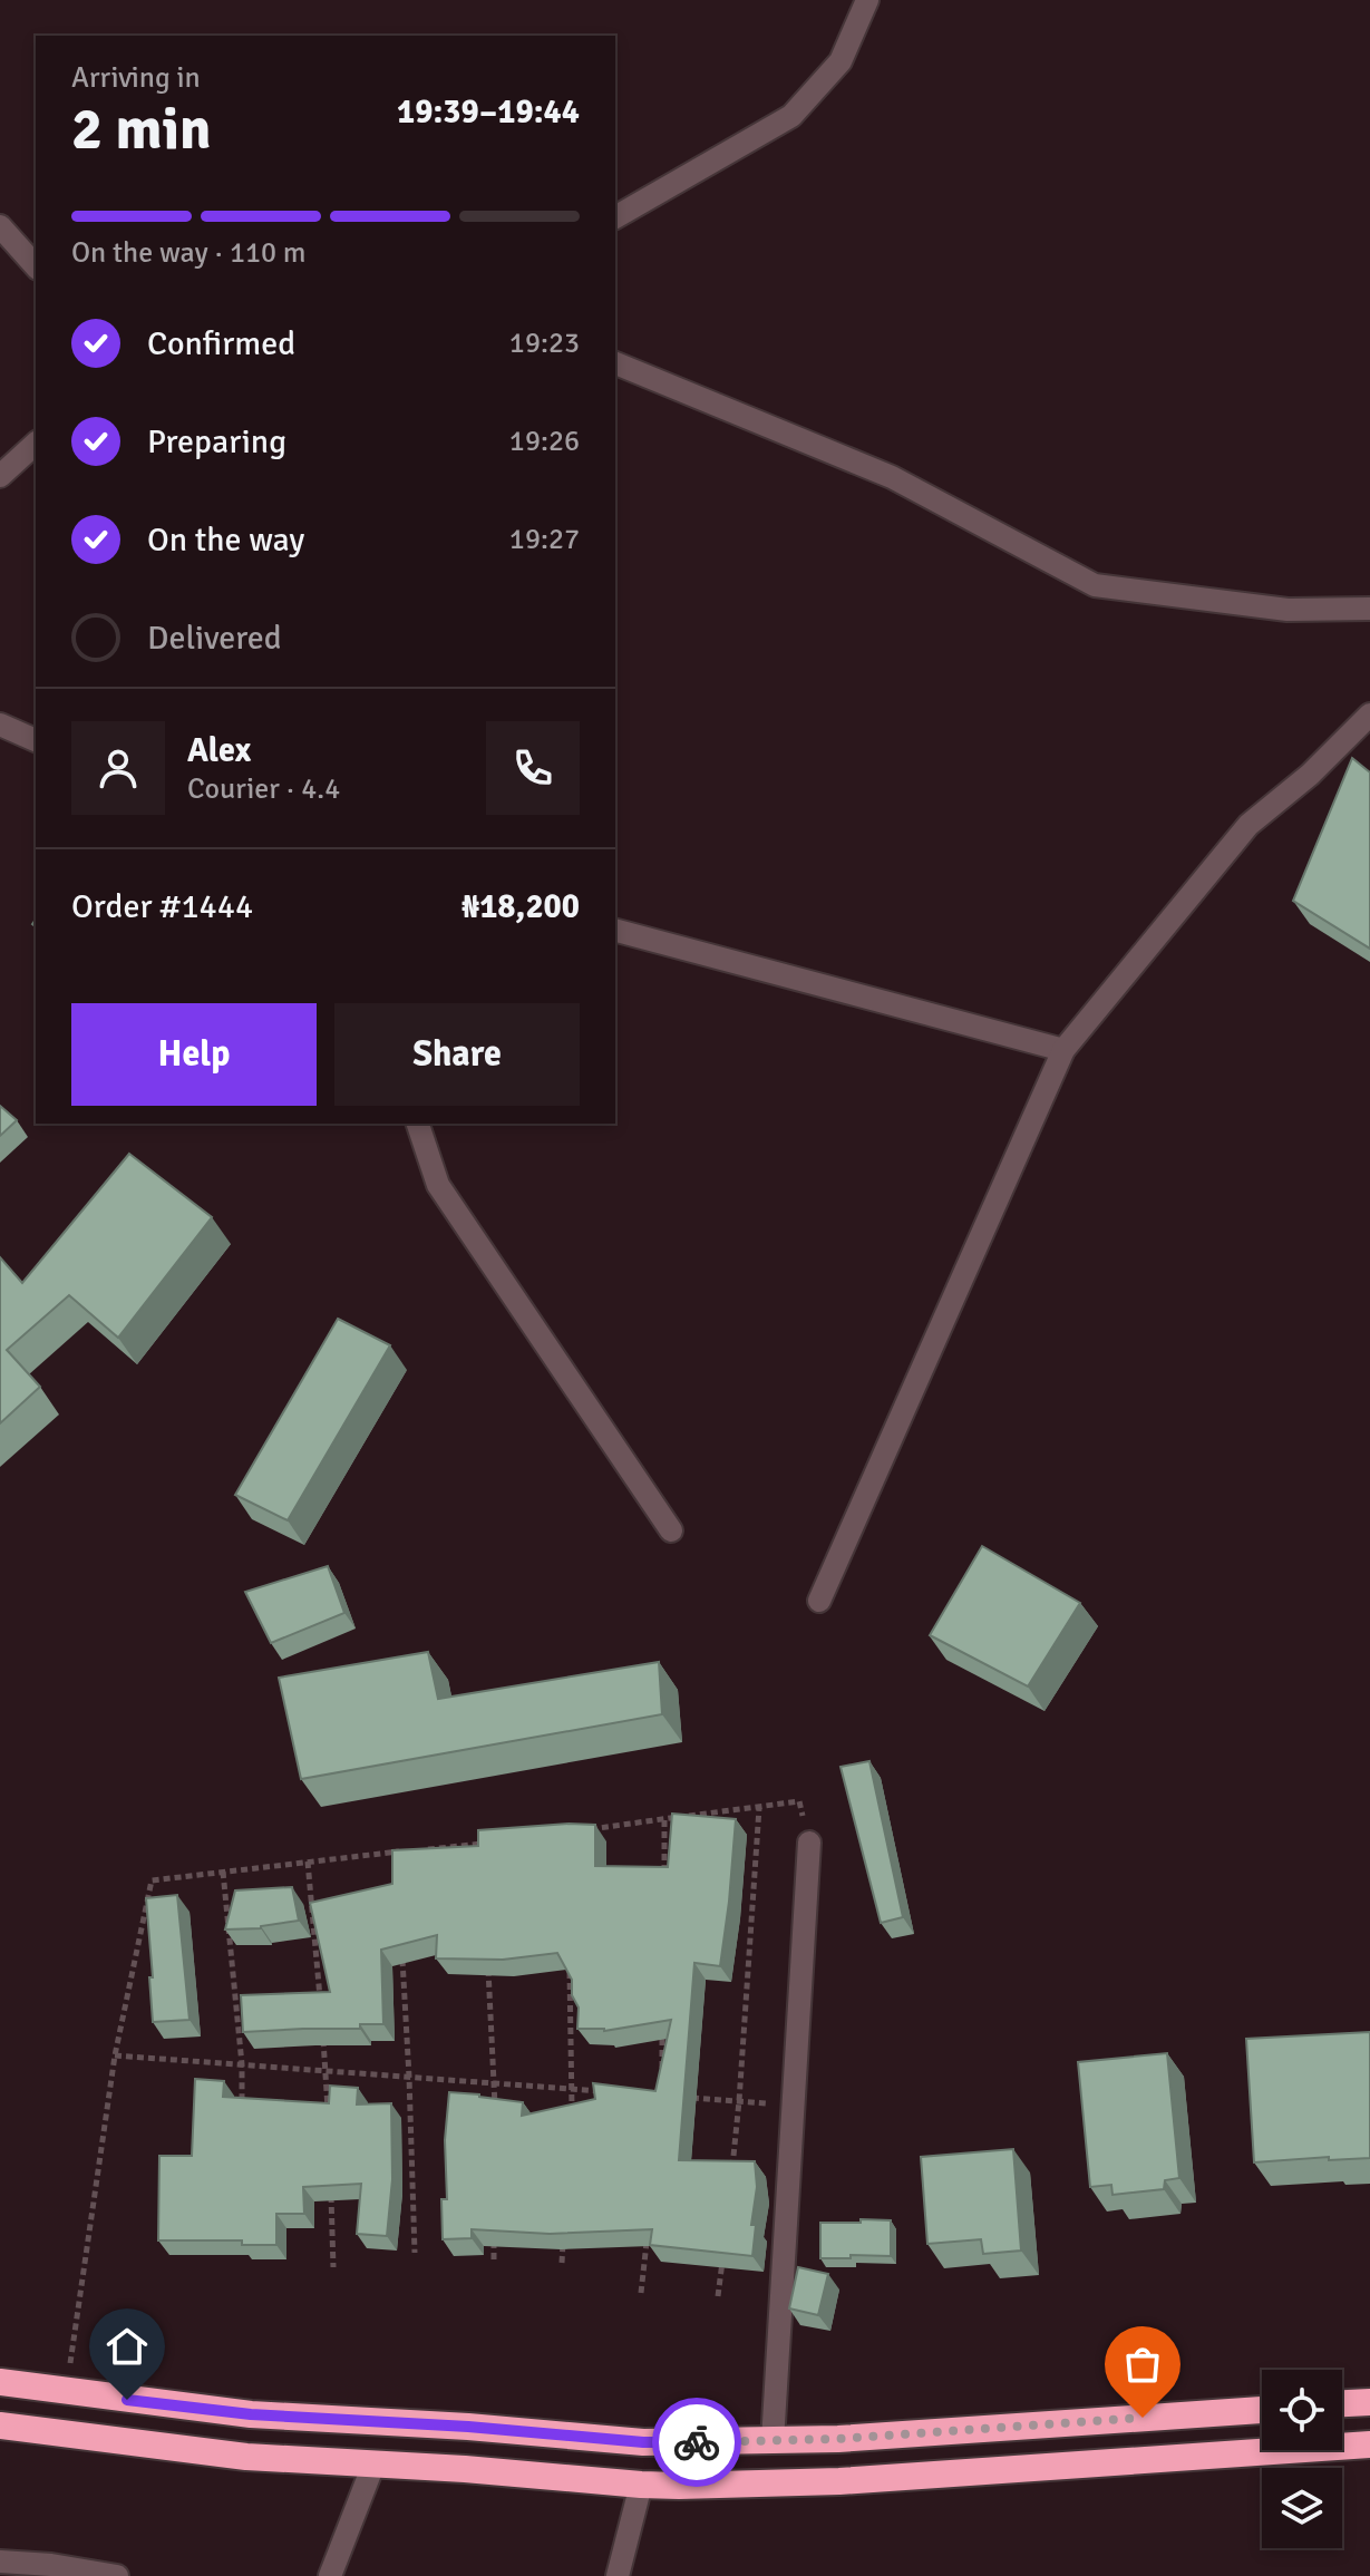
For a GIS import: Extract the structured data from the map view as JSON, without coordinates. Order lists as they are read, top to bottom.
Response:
{
  "page": {
    "heading": ["2 min", "Arriving in", "19:39–19:44"],
    "panel": [
      "Alex",
      "Courier · 4.4",
      "Order #1444",
      "₦18,200"
    ],
    "bar": "On the way · 110 m",
    "list": [
      ["Confirmed", "19:23"],
      ["Preparing", "19:26"],
      ["On the way", "19:27"],
      "Delivered"
    ],
    "buttons": ["Help", "Share"]
  }
}
